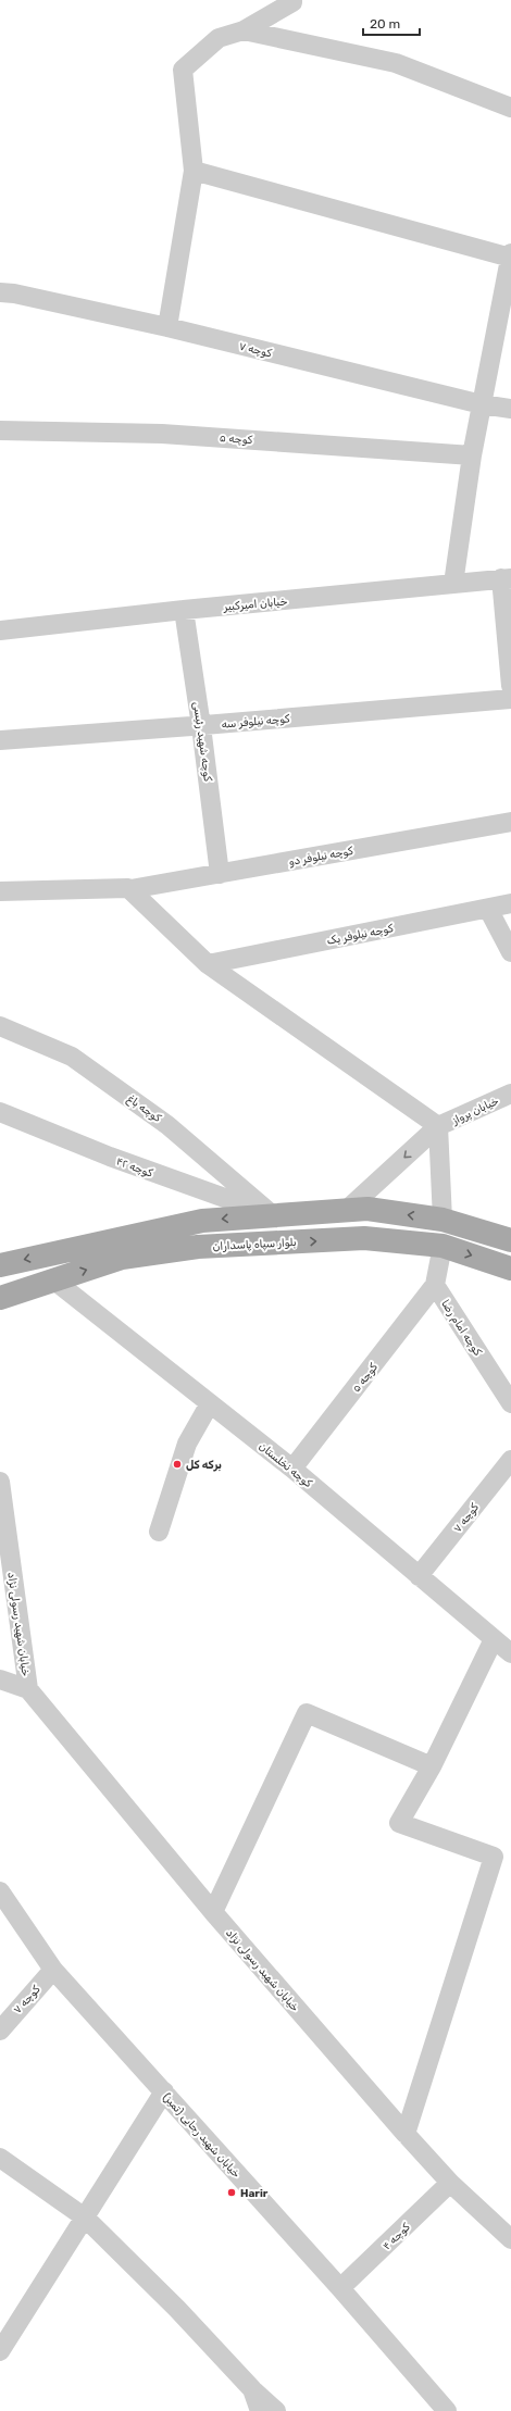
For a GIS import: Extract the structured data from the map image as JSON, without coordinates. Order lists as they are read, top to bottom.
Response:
{
  "streets": {
    "main road": ["بلوار سپاه پاسداران"],
    "street": [
      "کوچه ۷",
      "کوچه ۵",
      "خیابان امیرکبیر",
      "کوچه نیلوفر سه",
      "کوچه شهید رئیسی",
      "کوچه نیلوفر دو",
      "کوچه نیلوفر یک",
      "کوچه باغ",
      "خیابان پرواز",
      "کوچه ۴۲",
      "کوچه امام رضا",
      "کوچه نخلستان",
      "خیابان شهید رسولی نژاد",
      "خیابان شهید رجایی (تمیز)",
      "کوچه ۴"
    ]
  },
  "crossings": [
    ["کوچه ۷", "کوچه نخلستان"],
    ["کوچه ۷", "خیابان شهید رجایی (تمیز)"],
    ["کوچه ۵", "کوچه امام رضا"],
    ["کوچه ۵", "کوچه نخلستان"],
    ["خیابان امیرکبیر", "کوچه شهید رئیسی"],
    ["کوچه نیلوفر سه", "کوچه شهید رئیسی"],
    ["کوچه شهید رئیسی", "کوچه نیلوفر دو"],
    ["کوچه باغ", "کوچه ۴۲"],
    ["بلوار سپاه پاسداران", "کوچه نخلستان"],
    ["خیابان شهید رسولی نژاد", "کوچه ۴"],
    ["خیابان شهید رجایی (تمیز)", "کوچه ۴"]
  ],
  "one_way": ["خیابان پرواز"],
  "places": ["برکه کل", "Harir"],
  "scale_bar": "20 m"
}
